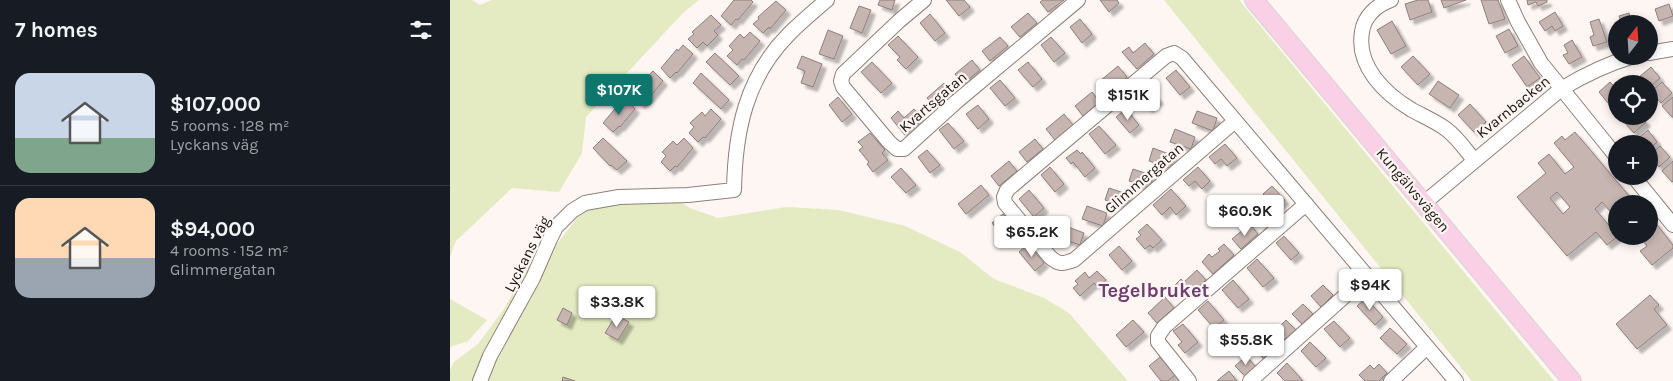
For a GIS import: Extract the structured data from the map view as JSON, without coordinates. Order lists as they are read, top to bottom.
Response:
{
  "streets": {
    "main road": ["Kungälvsvägen"],
    "street": [
      "Kvartsgatan",
      "Kvarnbacken",
      "Glimmergatan",
      "Lyckans väg"
    ]
  },
  "crossings": [
    ["Kvarnbacken", "Kungälvsvägen"]
  ],
  "districts": ["Tegelbruket"],
  "north": "top",
  "page": {
    "heading": "7 homes",
    "map_buttons": ["+", "−"],
    "list": [
      {
        "name": "$107,000",
        "note": "5 rooms · 128 m² · Lyckans väg"
      },
      {
        "name": "$94,000",
        "note": "4 rooms · 152 m² · Glimmergatan"
      }
    ],
    "price": [
      "$107K",
      "$151K",
      "$60.9K",
      "$65.2K",
      "$94K",
      "$33.8K",
      "$55.8K"
    ]
  }
}
